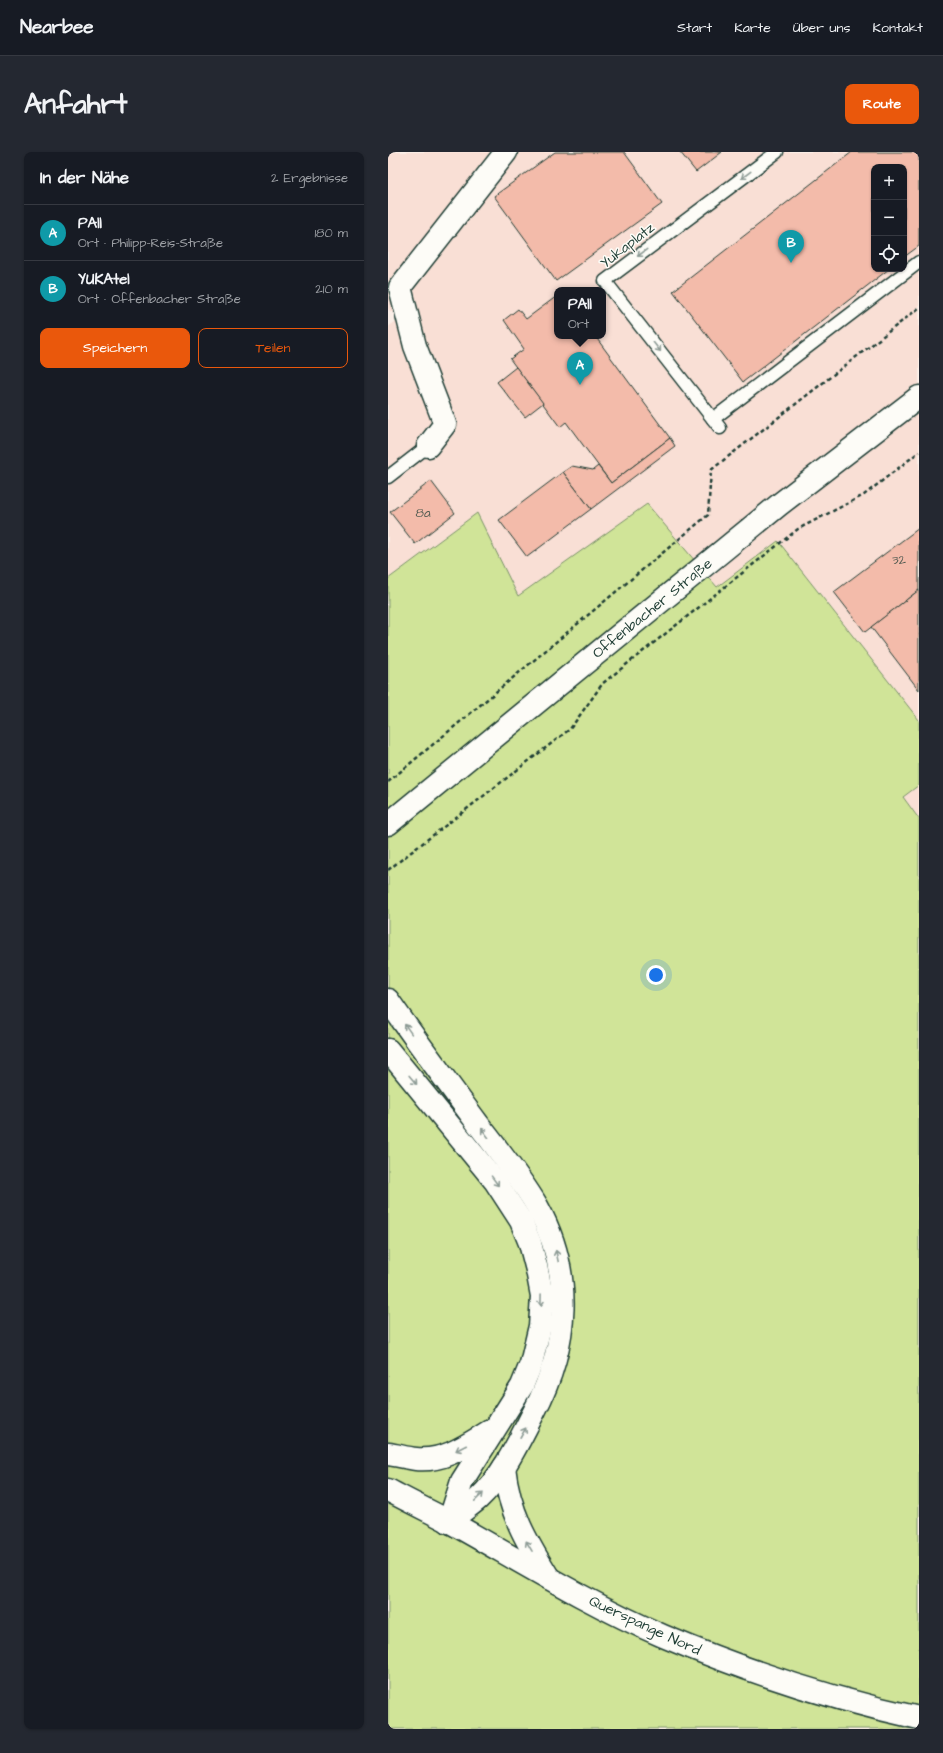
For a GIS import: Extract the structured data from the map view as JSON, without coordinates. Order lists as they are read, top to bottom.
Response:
{
  "streets": {
    "main road": ["Offenbacher Straße", "Querspange Nord"],
    "lane": ["Yukaplatz"]
  },
  "house_numbers": ["8a", "32"],
  "page": {
    "header": "Nearbee",
    "nav": [
      "Start",
      "Karte",
      "Über uns",
      "Kontakt"
    ],
    "buttons": [
      "Route",
      ["Speichern", "Teilen"]
    ],
    "title": "Anfahrt",
    "heading": ["In der Nähe", "2 Ergebnisse"],
    "map_buttons": ["+", "−"],
    "list": [
      {
        "mark": "A",
        "name": "PAll",
        "note": "Ort · Philipp-Reis-Straße",
        "value": "180 m"
      },
      {
        "mark": "B",
        "name": "YUKAtel",
        "note": "Ort · Offenbacher Straße",
        "value": "210 m"
      }
    ],
    "pins": ["B", "A"],
    "popup": ["PAll", "Ort"]
  }
}
